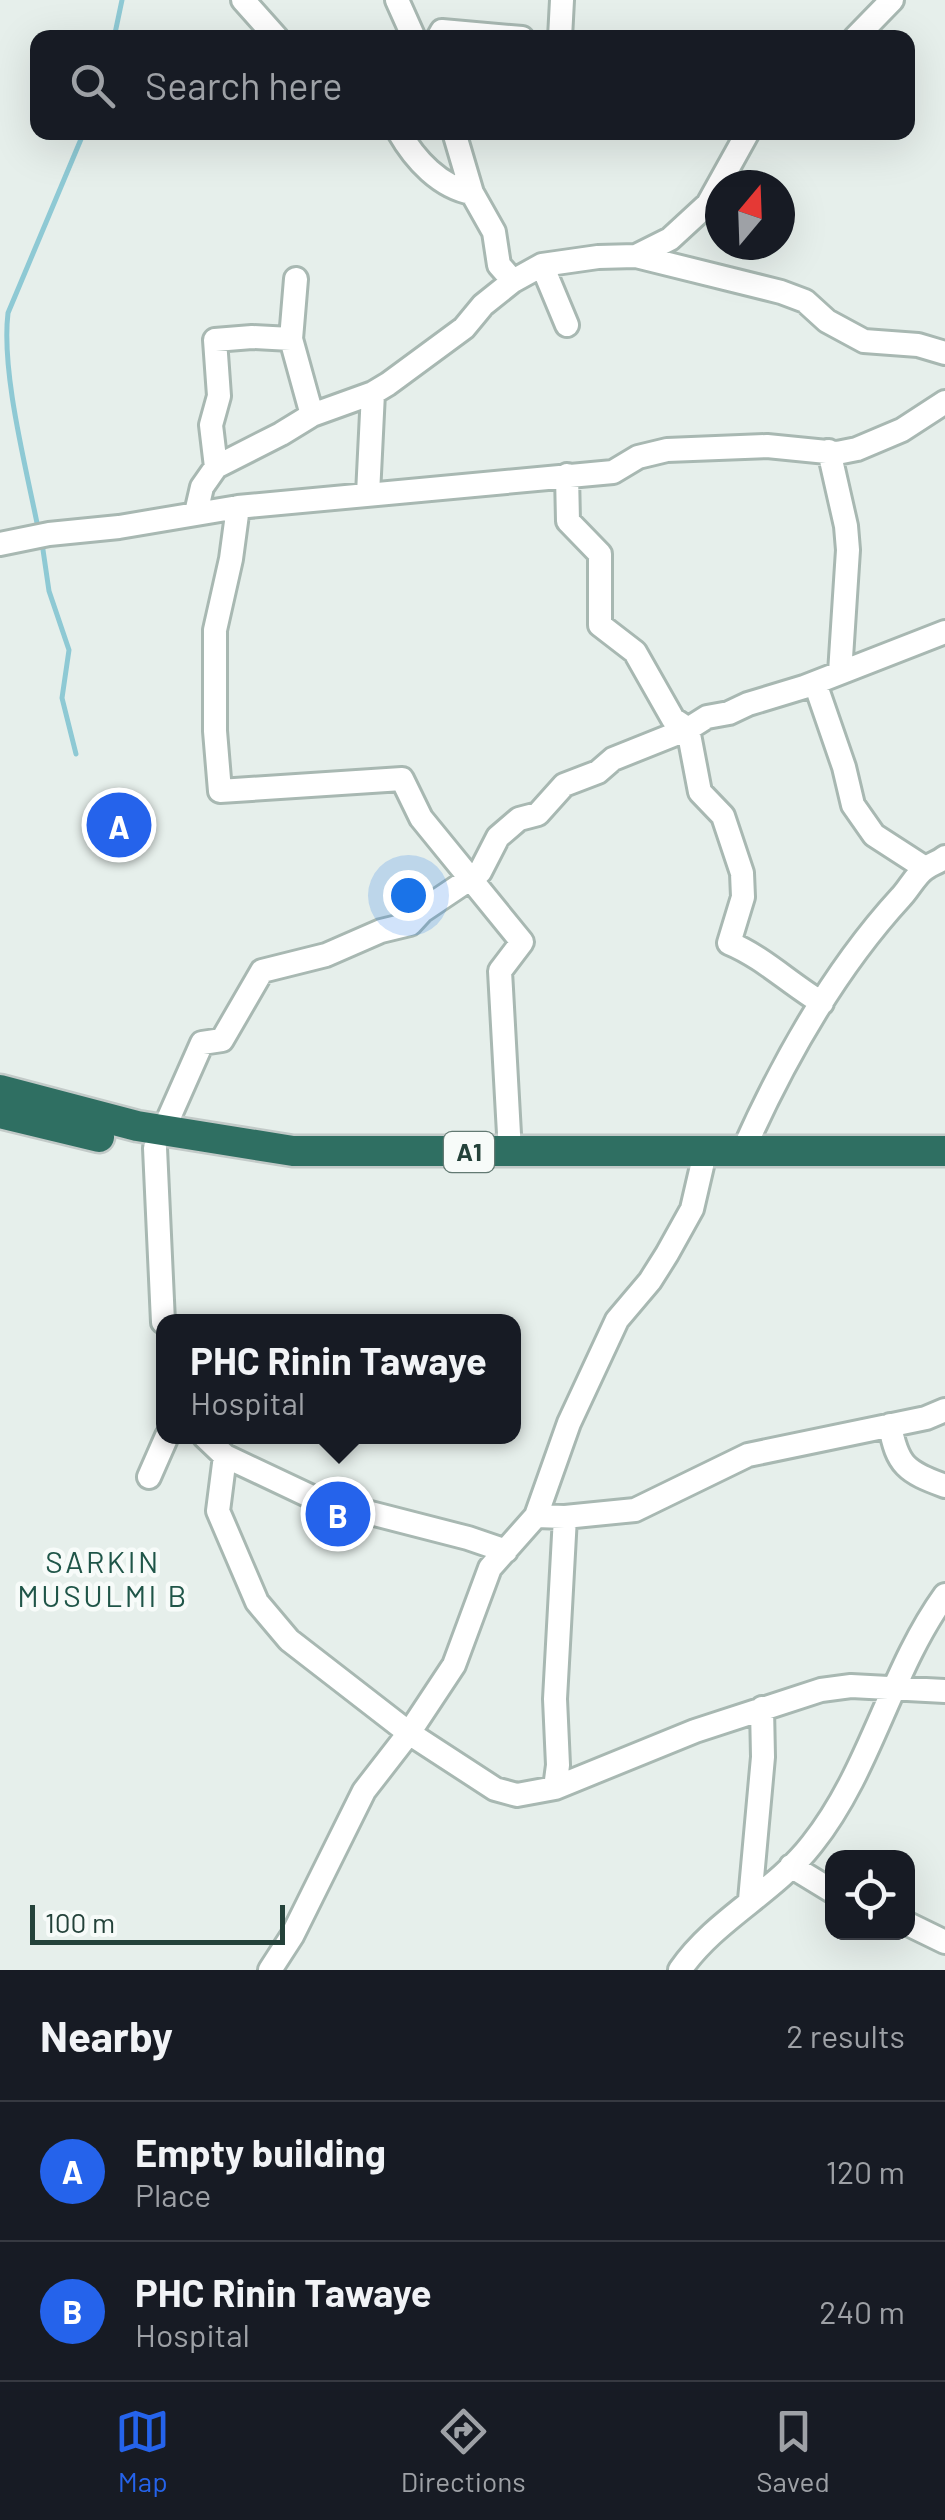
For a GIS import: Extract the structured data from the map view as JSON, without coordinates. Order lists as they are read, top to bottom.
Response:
{
  "streets": {
    "highway": ["A1"]
  },
  "districts": ["SARKIN MUSULMI B"],
  "scale_bar": "100 m",
  "north": "top",
  "page": {
    "search": "Search here",
    "pins": ["A", "B"],
    "popup": ["PHC Rinin Tawaye", "Hospital"],
    "scale": "100 m",
    "heading": ["Nearby", "2 results"],
    "list": [
      {
        "mark": "A",
        "name": "Empty building",
        "note": "Place",
        "value": "120 m"
      },
      {
        "mark": "B",
        "name": "PHC Rinin Tawaye",
        "note": "Hospital",
        "value": "240 m"
      }
    ],
    "nav": ["Map", "Directions", "Saved"]
  }
}
